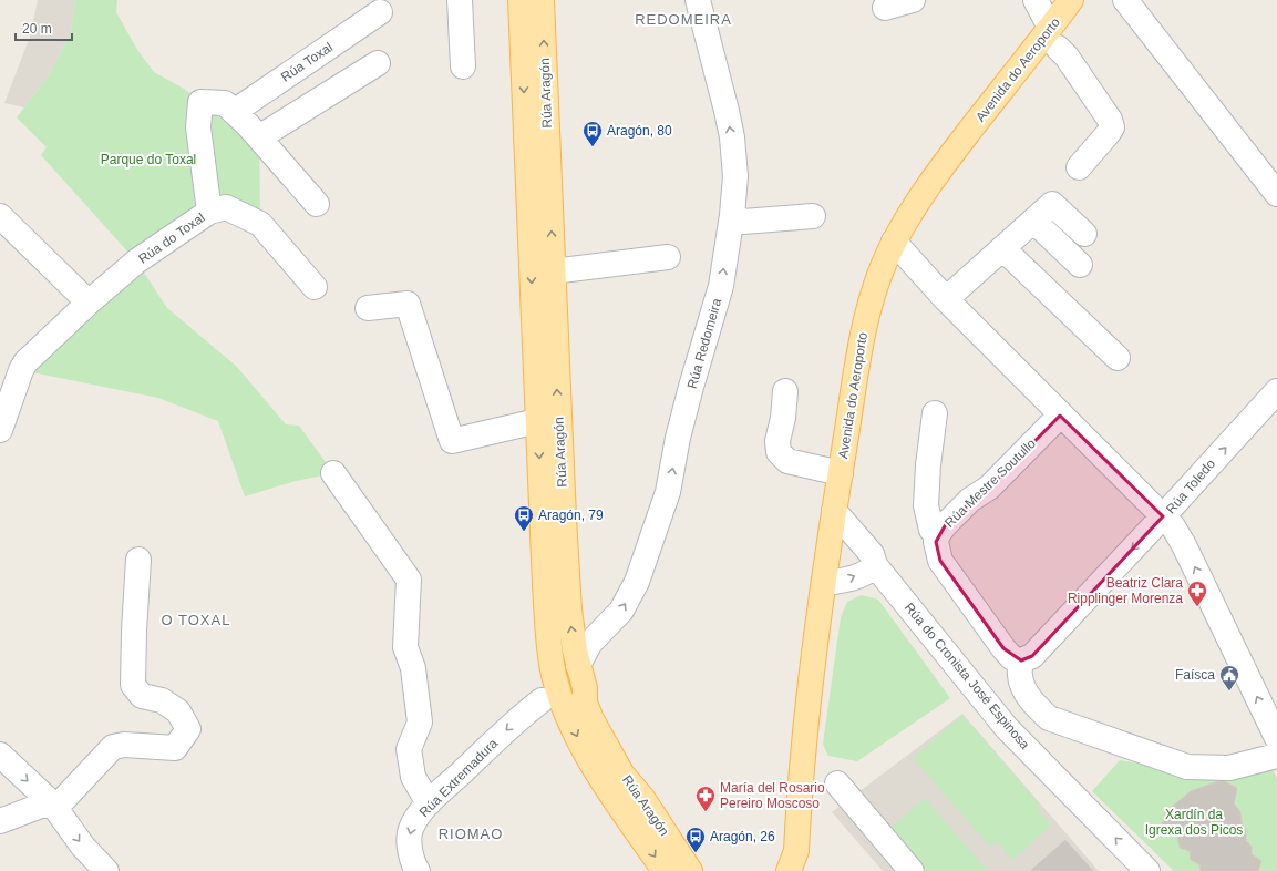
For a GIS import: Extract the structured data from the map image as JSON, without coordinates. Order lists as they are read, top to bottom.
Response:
{
  "streets": {
    "main road": ["Avenida do Aeroporto", "Rúa Aragón"],
    "street": [
      "Rúa Toxal",
      "Rúa do Toxal",
      "Rúa Redomeira",
      "Rúa Mestre Soutullo",
      "Rúa Toledo",
      "Rúa do Cronista José Espinosa",
      "Rúa Extremadura"
    ]
  },
  "crossings": [
    ["Avenida do Aeroporto", "Rúa do Cronista José Espinosa"],
    ["Rúa Aragón", "Rúa Redomeira"],
    ["Rúa Aragón", "Rúa Extremadura"]
  ],
  "one_way": [
    "Rúa Redomeira",
    "Rúa Toledo",
    "Rúa do Cronista José Espinosa",
    "Rúa Extremadura"
  ],
  "districts": ["REDOMEIRA", "O TOXAL", "RIOMAO"],
  "parks": ["Parque do Toxal", "Xardín da Igrexa dos Picos"],
  "places": {
    "bus stop": ["Aragón, 80", "Aragón, 79", "Aragón, 26"],
    "pharmacy": ["Beatriz Clara Ripplinger Morenza", "María del Rosario Pereiro Moscoso"],
    "public building": ["Faísca"]
  },
  "scale_bar": "20 m"
}
